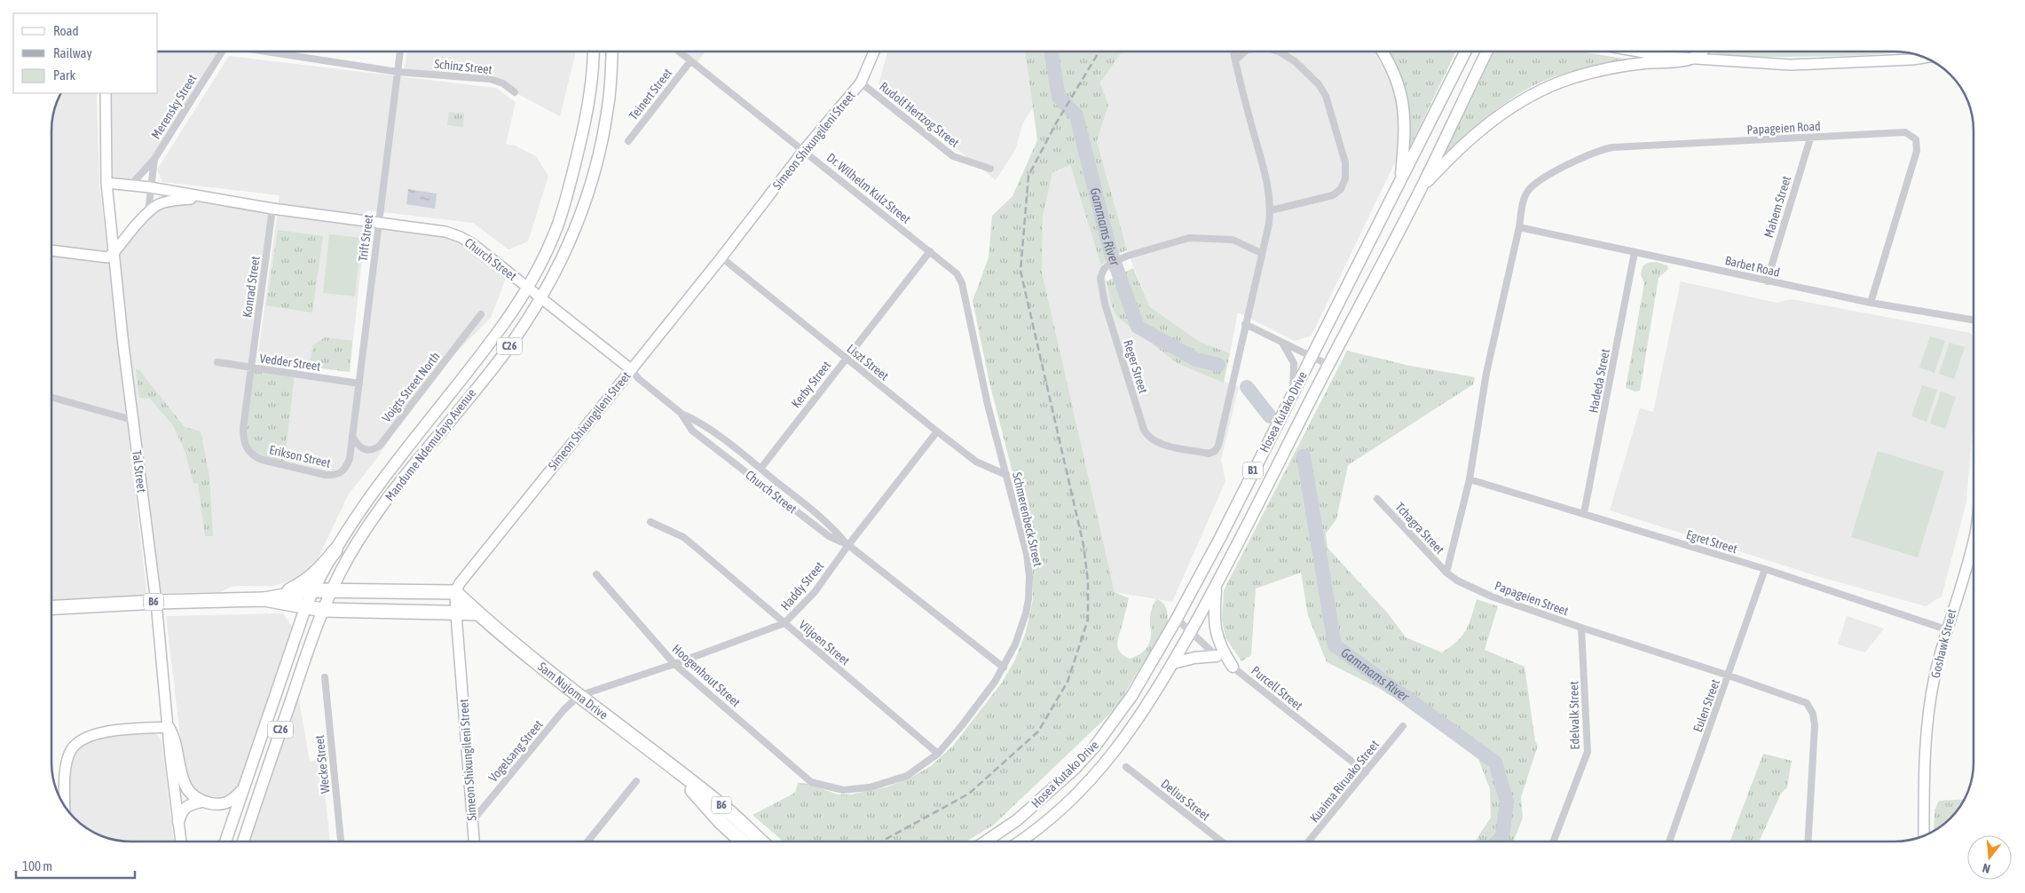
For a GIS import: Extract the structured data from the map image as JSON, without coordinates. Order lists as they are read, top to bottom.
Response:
{
  "streets": {
    "highway": ["B6", "Sam Nujoma Drive"],
    "main road": [
      "C26",
      "Hosea Kutako Drive",
      "Mandume Ndemufayo Avenue",
      "B1"
    ],
    "street": [
      "Schinz Street",
      "Teinert Street",
      "Merensky Street",
      "Rudolf Hertzog Street",
      "Papageien Road",
      "Simeon Shixungileni Street",
      "Dr. Wilhelm Kulz Street",
      "Mahem Street",
      "Trift Street",
      "Church Street",
      "Barbet Road",
      "Konrad Street",
      "Vedder Street",
      "Liszt Street",
      "Reger Street",
      "Hadeda Street",
      "Kerby Street",
      "Voigts Street North",
      "Erikson Street",
      "Tal Street",
      "Schmerenbeck Street",
      "Tchagra Street",
      "Egret Street",
      "Haddy Street",
      "Papageien Street",
      "Viljoen Street",
      "Goshawk Street",
      "Hoogenhout Street",
      "Purcell Street",
      "Eulen Street",
      "Edelvalk Street",
      "Vogelsang Street",
      "Wecke Street",
      "Kuaima Riruako Street",
      "Delius Street"
    ]
  },
  "crossings": [
    ["Schinz Street", "Trift Street"],
    ["Teinert Street", "Dr. Wilhelm Kulz Street"],
    ["Merensky Street", "Church Street"],
    ["Rudolf Hertzog Street", "Simeon Shixungileni Street"],
    ["Papageien Road", "Mahem Street"],
    ["Papageien Road", "Barbet Road"],
    ["Simeon Shixungileni Street", "Dr. Wilhelm Kulz Street"],
    ["Simeon Shixungileni Street", "Church Street"],
    ["Simeon Shixungileni Street", "Liszt Street"],
    ["Simeon Shixungileni Street", "B6"],
    ["Simeon Shixungileni Street", "Sam Nujoma Drive"],
    ["Simeon Shixungileni Street", "Vogelsang Street"],
    ["Dr. Wilhelm Kulz Street", "Kerby Street"],
    ["Dr. Wilhelm Kulz Street", "Schmerenbeck Street"],
    ["Mahem Street", "Barbet Road"],
    ["Trift Street", "Church Street"],
    ["Trift Street", "Vedder Street"],
    ["Trift Street", "Voigts Street North"],
    ["Trift Street", "Erikson Street"],
    ["Church Street", "Konrad Street"],
    ["Church Street", "Kerby Street"],
    ["Church Street", "Mandume Ndemufayo Avenue"],
    ["Church Street", "Tal Street"],
    ["Church Street", "Schmerenbeck Street"],
    ["Church Street", "Haddy Street"],
    ["Barbet Road", "Hadeda Street"],
    ["Konrad Street", "Vedder Street"],
    ["Konrad Street", "Erikson Street"],
    ["Vedder Street", "Erikson Street"],
    ["Liszt Street", "Kerby Street"],
    ["Liszt Street", "Schmerenbeck Street"],
    ["Liszt Street", "Haddy Street"],
    ["Hadeda Street", "Egret Street"],
    ["Kerby Street", "Schmerenbeck Street"],
    ["Voigts Street North", "Erikson Street"],
    ["Hosea Kutako Drive", "Purcell Street"],
    ["Mandume Ndemufayo Avenue", "B6"],
    ["Tal Street", "B6"],
    ["Schmerenbeck Street", "Viljoen Street"],
    ["Schmerenbeck Street", "Hoogenhout Street"],
    ["Tchagra Street", "Papageien Street"],
    ["Egret Street", "Goshawk Street"],
    ["Egret Street", "Eulen Street"],
    ["Haddy Street", "Viljoen Street"],
    ["Haddy Street", "Hoogenhout Street"],
    ["Haddy Street", "Sam Nujoma Drive"],
    ["Haddy Street", "Vogelsang Street"],
    ["Papageien Street", "Eulen Street"],
    ["Papageien Street", "Edelvalk Street"],
    ["B6", "Sam Nujoma Drive"],
    ["Purcell Street", "Kuaima Riruako Street"],
    ["Sam Nujoma Drive", "Vogelsang Street"]
  ],
  "water": ["Gammams River"],
  "legend": ["Road", "Railway", "Park"],
  "scale_bar": "100 m",
  "north": "bottom"
}
